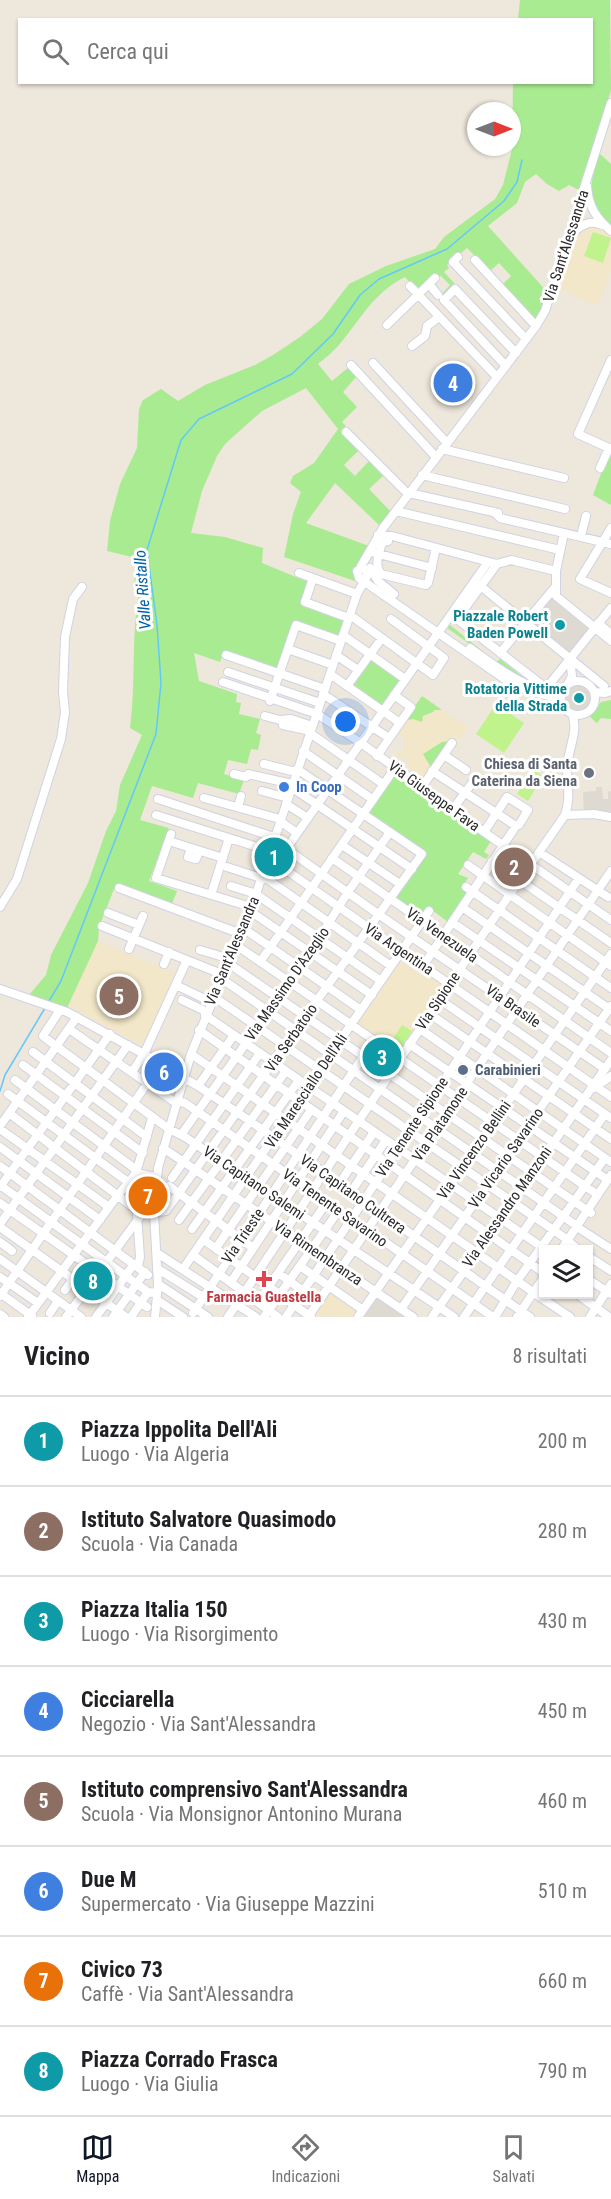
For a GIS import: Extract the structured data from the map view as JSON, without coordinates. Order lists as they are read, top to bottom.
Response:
{
  "streets": {
    "street": [
      "Via Sant'Alessandra",
      "Via Giuseppe Fava",
      "Via Venezuela",
      "Via Argentina",
      "Via Massimo D'Azeglio",
      "Via Sipione",
      "Via Brasile",
      "Via Serbatoio",
      "Via Maresciallo Dell'Ali",
      "Via Platamone",
      "Via Tenente Sipione",
      "Via Vincenzo Bellini",
      "Via Vicario Savarino",
      "Via Capitano Salemi",
      "Via Capitano Cultrera",
      "Via Alessandro Manzoni",
      "Via Tenente Savarino",
      "Via Trieste",
      "Via Rimembranza"
    ]
  },
  "crossings": [
    ["Via Sant'Alessandra", "Via Giuseppe Fava"],
    ["Via Sant'Alessandra", "Via Brasile"],
    ["Via Sant'Alessandra", "Via Serbatoio"],
    ["Via Sant'Alessandra", "Via Capitano Salemi"],
    ["Via Sant'Alessandra", "Via Capitano Cultrera"],
    ["Via Sant'Alessandra", "Via Tenente Savarino"],
    ["Via Sant'Alessandra", "Via Rimembranza"],
    ["Via Giuseppe Fava", "Via Sipione"],
    ["Via Giuseppe Fava", "Via Platamone"],
    ["Via Giuseppe Fava", "Via Tenente Sipione"],
    ["Via Venezuela", "Via Massimo D'Azeglio"],
    ["Via Venezuela", "Via Sipione"],
    ["Via Venezuela", "Via Serbatoio"],
    ["Via Venezuela", "Via Maresciallo Dell'Ali"],
    ["Via Venezuela", "Via Platamone"],
    ["Via Venezuela", "Via Tenente Sipione"],
    ["Via Venezuela", "Via Vincenzo Bellini"],
    ["Via Venezuela", "Via Vicario Savarino"],
    ["Via Argentina", "Via Massimo D'Azeglio"],
    ["Via Argentina", "Via Sipione"],
    ["Via Argentina", "Via Serbatoio"],
    ["Via Argentina", "Via Maresciallo Dell'Ali"],
    ["Via Argentina", "Via Platamone"],
    ["Via Argentina", "Via Tenente Sipione"],
    ["Via Argentina", "Via Vincenzo Bellini"],
    ["Via Argentina", "Via Vicario Savarino"],
    ["Via Massimo D'Azeglio", "Via Brasile"],
    ["Via Massimo D'Azeglio", "Via Serbatoio"],
    ["Via Massimo D'Azeglio", "Via Capitano Salemi"],
    ["Via Massimo D'Azeglio", "Via Capitano Cultrera"],
    ["Via Massimo D'Azeglio", "Via Tenente Savarino"],
    ["Via Sipione", "Via Brasile"],
    ["Via Sipione", "Via Capitano Salemi"],
    ["Via Sipione", "Via Capitano Cultrera"],
    ["Via Sipione", "Via Tenente Savarino"],
    ["Via Sipione", "Via Rimembranza"],
    ["Via Brasile", "Via Serbatoio"],
    ["Via Brasile", "Via Maresciallo Dell'Ali"],
    ["Via Brasile", "Via Platamone"],
    ["Via Brasile", "Via Tenente Sipione"],
    ["Via Brasile", "Via Vincenzo Bellini"],
    ["Via Brasile", "Via Vicario Savarino"],
    ["Via Serbatoio", "Via Capitano Salemi"],
    ["Via Serbatoio", "Via Capitano Cultrera"],
    ["Via Serbatoio", "Via Tenente Savarino"],
    ["Via Serbatoio", "Via Rimembranza"],
    ["Via Maresciallo Dell'Ali", "Via Capitano Salemi"],
    ["Via Maresciallo Dell'Ali", "Via Capitano Cultrera"],
    ["Via Maresciallo Dell'Ali", "Via Tenente Savarino"],
    ["Via Maresciallo Dell'Ali", "Via Rimembranza"],
    ["Via Platamone", "Via Capitano Salemi"],
    ["Via Platamone", "Via Capitano Cultrera"],
    ["Via Platamone", "Via Tenente Savarino"],
    ["Via Platamone", "Via Rimembranza"],
    ["Via Tenente Sipione", "Via Capitano Salemi"],
    ["Via Tenente Sipione", "Via Capitano Cultrera"],
    ["Via Tenente Sipione", "Via Tenente Savarino"],
    ["Via Tenente Sipione", "Via Rimembranza"],
    ["Via Vincenzo Bellini", "Via Capitano Salemi"],
    ["Via Vincenzo Bellini", "Via Capitano Cultrera"],
    ["Via Vincenzo Bellini", "Via Tenente Savarino"],
    ["Via Vincenzo Bellini", "Via Rimembranza"],
    ["Via Vicario Savarino", "Via Capitano Salemi"],
    ["Via Vicario Savarino", "Via Capitano Cultrera"],
    ["Via Vicario Savarino", "Via Tenente Savarino"],
    ["Via Vicario Savarino", "Via Rimembranza"],
    ["Via Capitano Salemi", "Via Capitano Cultrera"],
    ["Via Capitano Salemi", "Via Alessandro Manzoni"],
    ["Via Capitano Salemi", "Via Trieste"],
    ["Via Capitano Cultrera", "Via Alessandro Manzoni"],
    ["Via Capitano Cultrera", "Via Trieste"],
    ["Via Alessandro Manzoni", "Via Tenente Savarino"],
    ["Via Tenente Savarino", "Via Trieste"],
    ["Via Trieste", "Via Rimembranza"]
  ],
  "water": ["Valle Ristallo"],
  "places": {
    "other": [
      "Piazzale Robert Baden Powell",
      "Rotatoria Vittime della Strada",
      "Chiesa di Santa Caterina da Siena",
      "In Coop",
      "Carabinieri"
    ],
    "health": ["Farmacia Guastella"]
  },
  "north": "right",
  "page": {
    "search": "Cerca qui",
    "pins": [
      "4",
      "1",
      "2",
      "5",
      "3",
      "6",
      "7",
      "8"
    ],
    "heading": ["Vicino", "8 risultati"],
    "list": [
      {
        "mark": "1",
        "name": "Piazza Ippolita Dell'Ali",
        "note": "Luogo · Via Algeria",
        "value": "200 m"
      },
      {
        "mark": "2",
        "name": "Istituto Salvatore Quasimodo",
        "note": "Scuola · Via Canada",
        "value": "280 m"
      },
      {
        "mark": "3",
        "name": "Piazza Italia 150",
        "note": "Luogo · Via Risorgimento",
        "value": "430 m"
      },
      {
        "mark": "4",
        "name": "Cicciarella",
        "note": "Negozio · Via Sant'Alessandra",
        "value": "450 m"
      },
      {
        "mark": "5",
        "name": "Istituto comprensivo Sant'Alessandra",
        "note": "Scuola · Via Monsignor Antonino Murana",
        "value": "460 m"
      },
      {
        "mark": "6",
        "name": "Due M",
        "note": "Supermercato · Via Giuseppe Mazzini",
        "value": "510 m"
      },
      {
        "mark": "7",
        "name": "Civico 73",
        "note": "Caffè · Via Sant'Alessandra",
        "value": "660 m"
      },
      {
        "mark": "8",
        "name": "Piazza Corrado Frasca",
        "note": "Luogo · Via Giulia",
        "value": "790 m"
      }
    ],
    "nav": ["Mappa", "Indicazioni", "Salvati"]
  }
}
